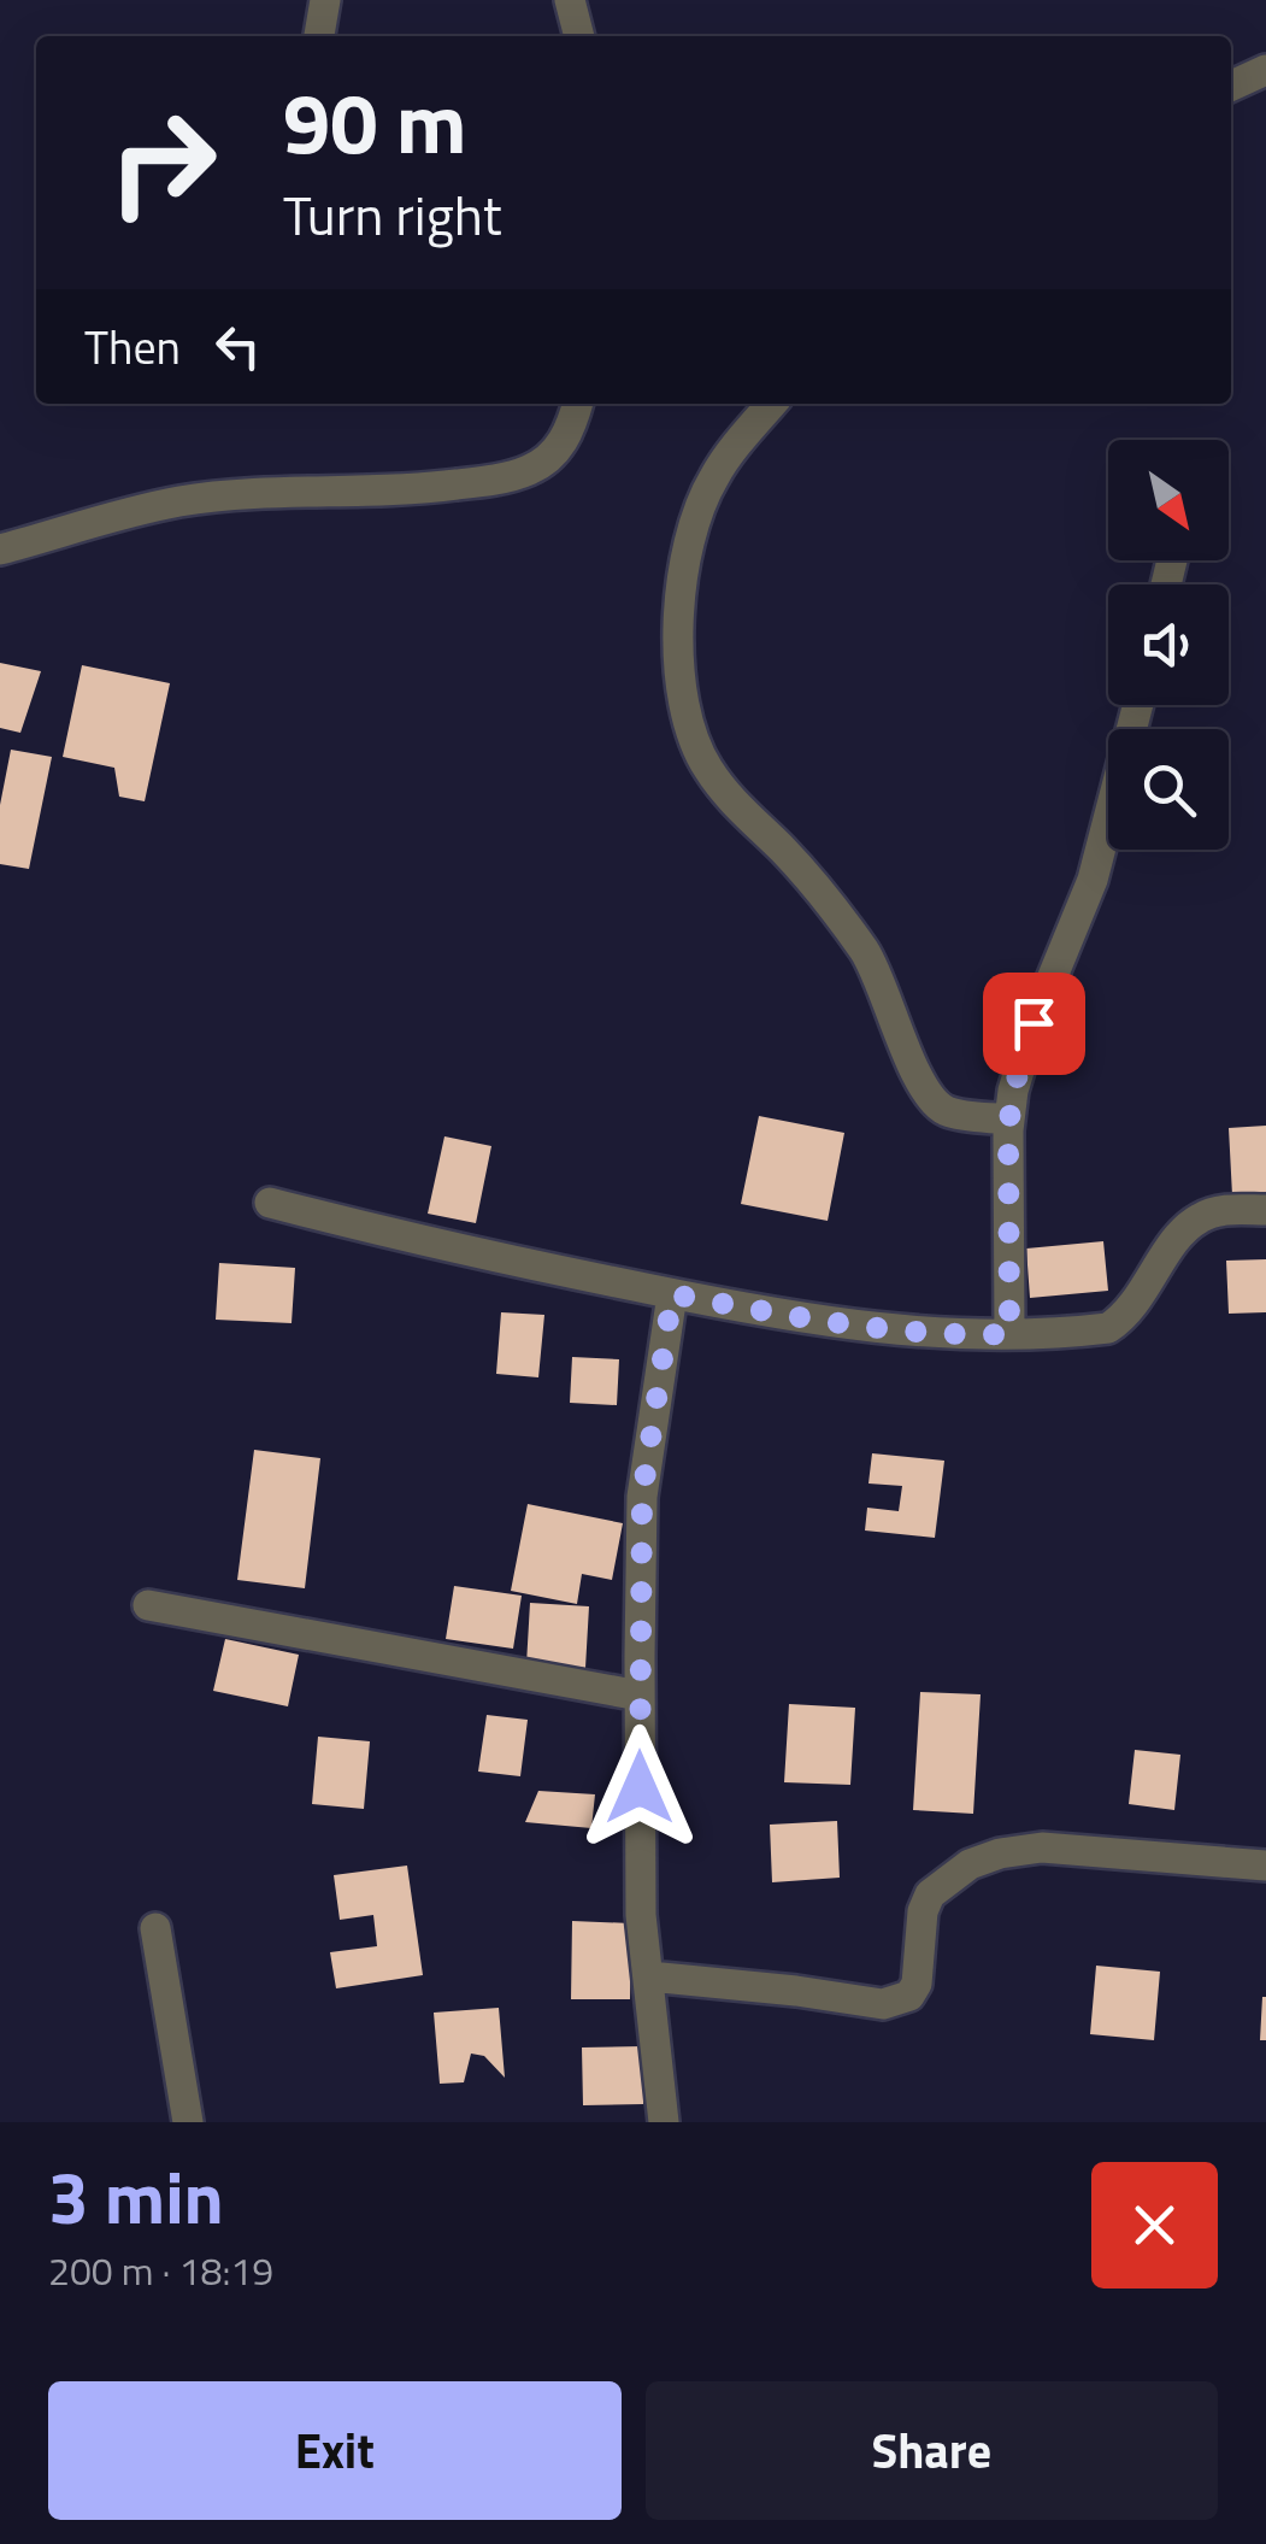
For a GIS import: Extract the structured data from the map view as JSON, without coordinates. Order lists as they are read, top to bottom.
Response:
{
  "north": "bottom right",
  "page": {
    "turn": ["90 m", "Turn right"],
    "then": "Then",
    "heading": ["3 min", "200 m · 18:19"],
    "buttons": ["Exit", "Share"]
  }
}
